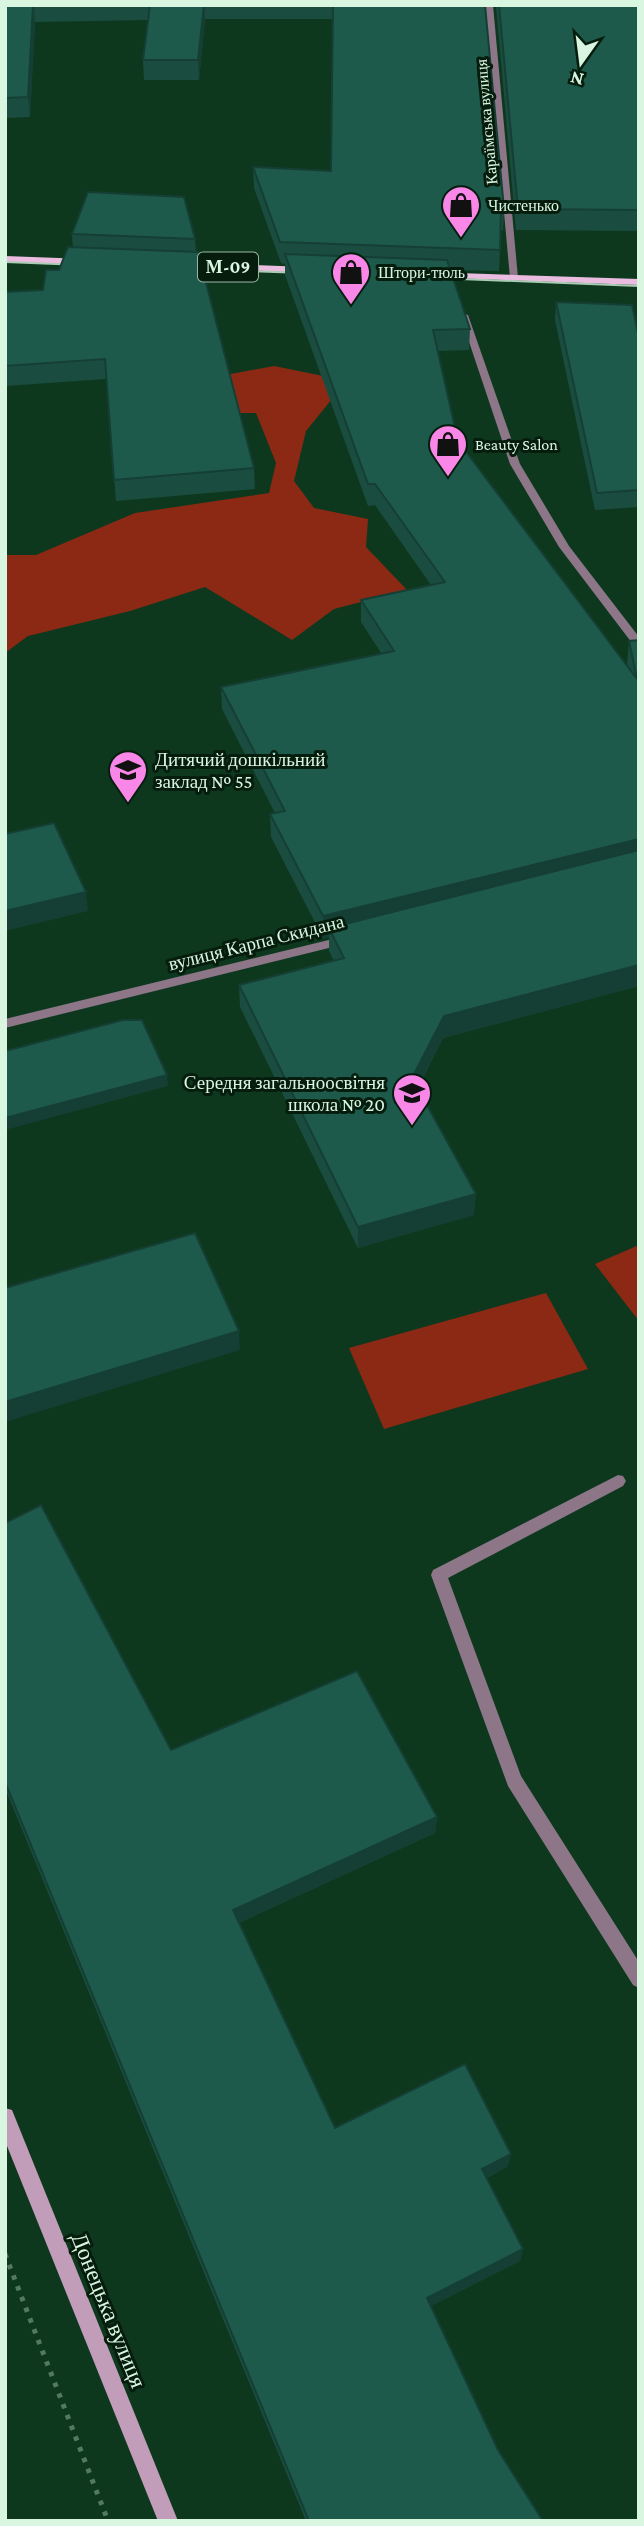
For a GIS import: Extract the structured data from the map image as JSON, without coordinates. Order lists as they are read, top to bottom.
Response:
{
  "streets": {
    "main road": ["М-09"],
    "street": ["Караїмська вулиця", "вулиця Карпа Скидана", "Донецька вулиця"]
  },
  "places": {
    "shop": ["Чистенько", "Штори-тюль", "Beauty Salon"],
    "school or university": ["Дитячий дошкільний заклад № 55", "Середня загальноосвітня школа № 20"]
  },
  "north": "bottom"
}
